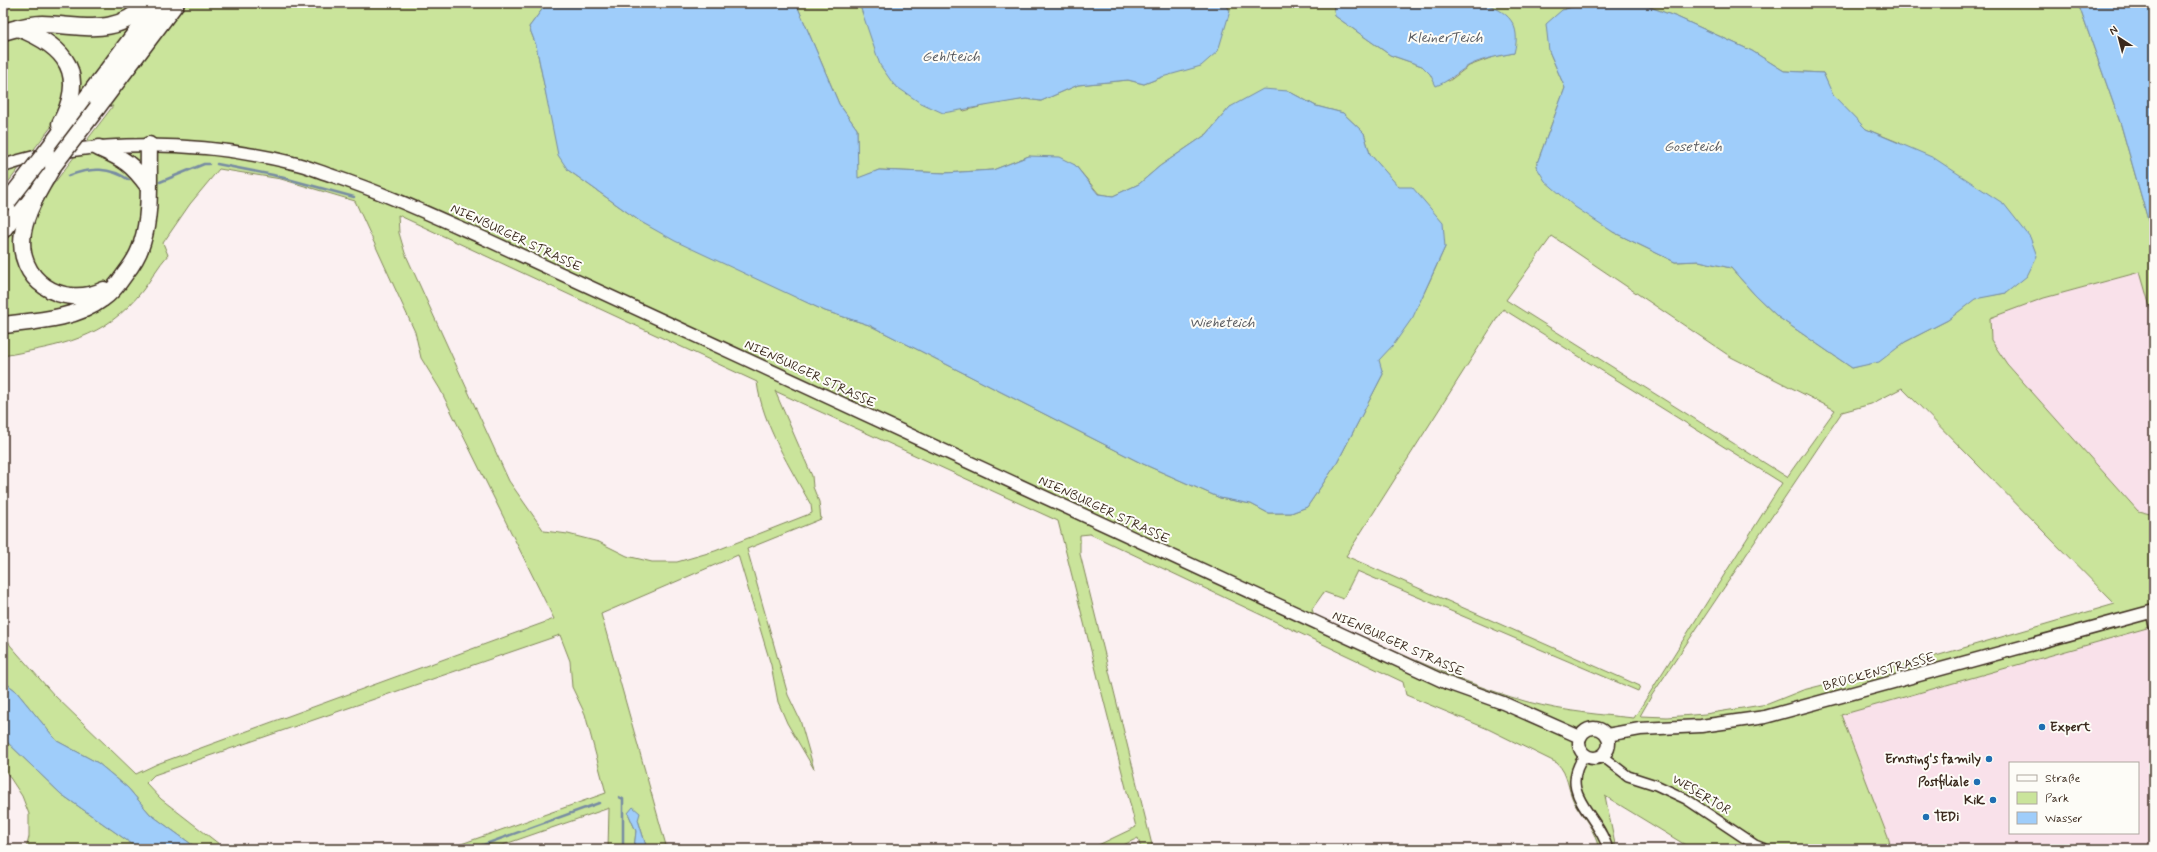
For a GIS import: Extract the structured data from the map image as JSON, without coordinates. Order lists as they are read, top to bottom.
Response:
{
  "streets": {
    "street": ["NIENBURGER STRASSE", "BRÜCKENSTRASSE", "WESERTOR"]
  },
  "crossings": [
    ["NIENBURGER STRASSE", "BRÜCKENSTRASSE"],
    ["NIENBURGER STRASSE", "WESERTOR"],
    ["BRÜCKENSTRASSE", "WESERTOR"]
  ],
  "water": [
    "KleinerTeich",
    "Gehlteich",
    "Goseteich",
    "Wieheteich"
  ],
  "places": [
    "Expert",
    "Ernsting's family",
    "Postfiliale",
    "KiK",
    "TEDi"
  ],
  "legend": ["Straße", "Park", "Wasser"],
  "north": "top left"
}
